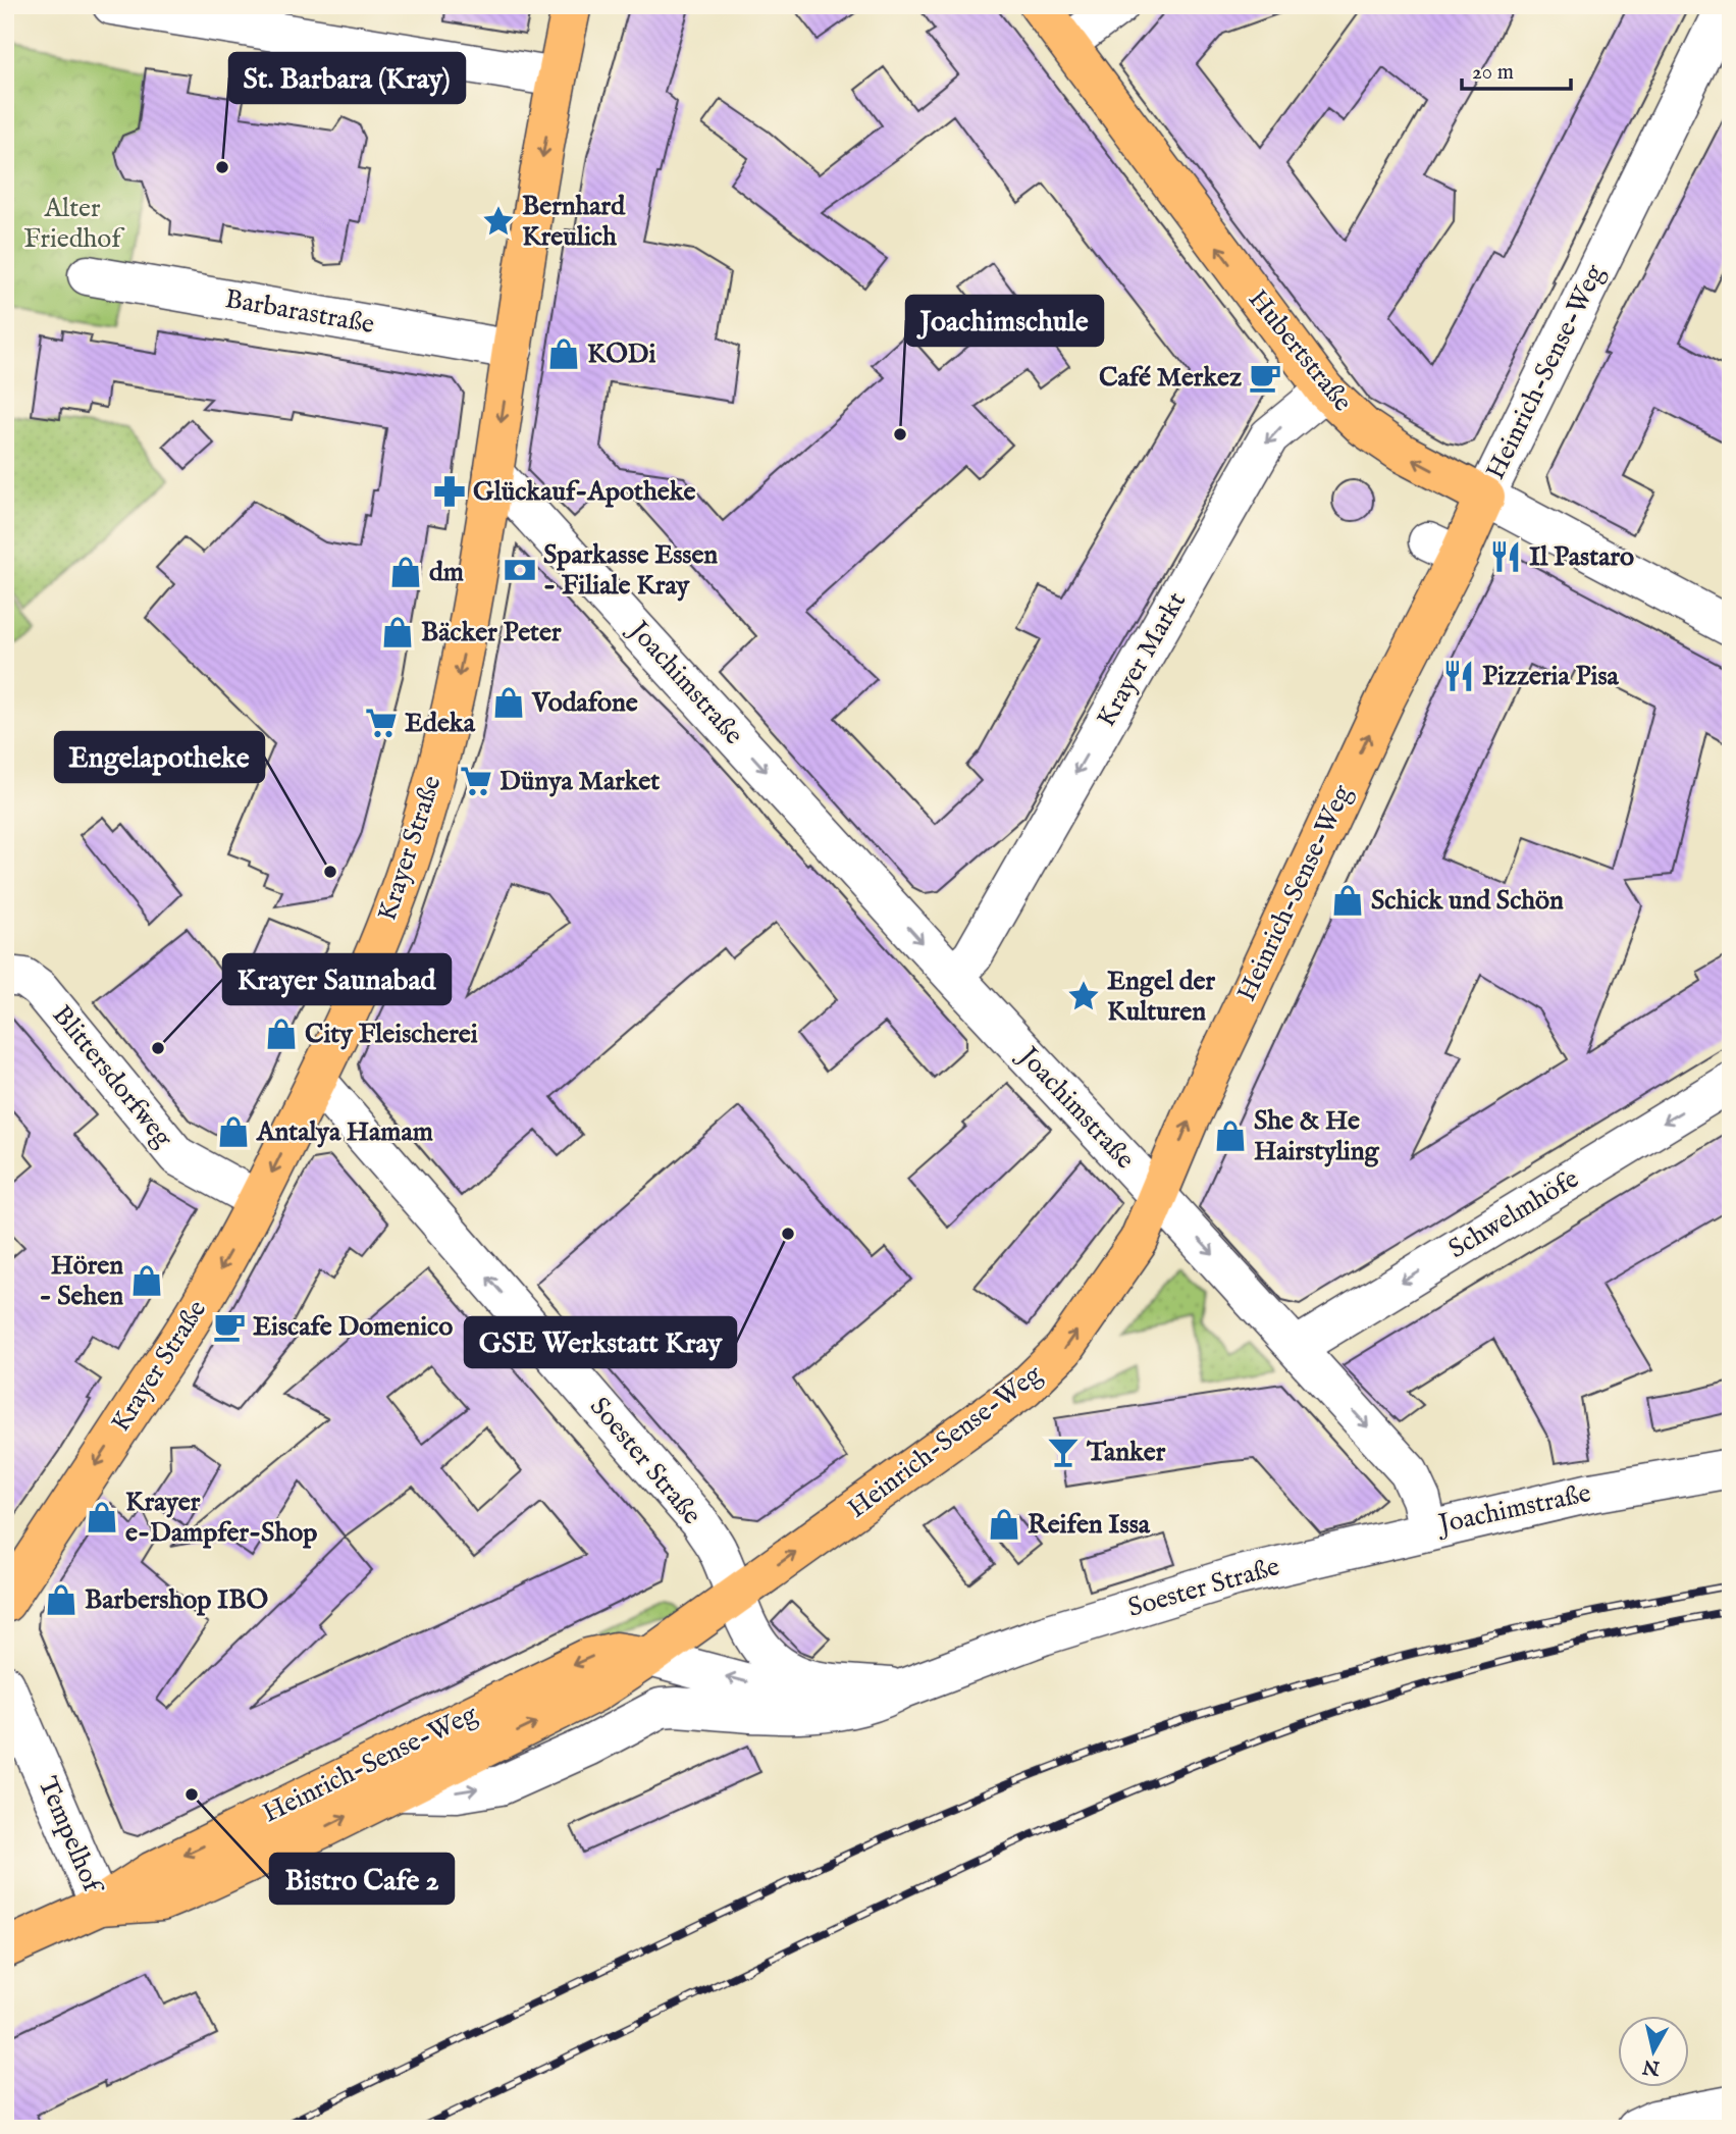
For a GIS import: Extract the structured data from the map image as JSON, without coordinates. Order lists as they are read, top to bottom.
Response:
{
  "streets": {
    "main road": ["Hubertstraße", "Heinrich-Sense-Weg", "Krayer Straße"],
    "street": [
      "Barbarastraße",
      "Krayer Markt",
      "Joachimstraße",
      "Blittersdorfweg",
      "Schwelmhöfe",
      "Soester Straße",
      "Tempelhof"
    ]
  },
  "crossings": [
    ["Barbarastraße", "Krayer Straße"],
    ["Hubertstraße", "Heinrich-Sense-Weg"],
    ["Hubertstraße", "Krayer Markt"],
    ["Heinrich-Sense-Weg", "Joachimstraße"],
    ["Heinrich-Sense-Weg", "Soester Straße"],
    ["Heinrich-Sense-Weg", "Tempelhof"],
    ["Krayer Markt", "Joachimstraße"],
    ["Joachimstraße", "Krayer Straße"],
    ["Joachimstraße", "Schwelmhöfe"],
    ["Joachimstraße", "Soester Straße"],
    ["Krayer Straße", "Blittersdorfweg"],
    ["Krayer Straße", "Soester Straße"]
  ],
  "one_way": [
    "Hubertstraße",
    "Krayer Markt",
    "Joachimstraße",
    "Krayer Straße",
    "Schwelmhöfe",
    "Soester Straße"
  ],
  "parks": ["Alter Friedhof"],
  "places": {
    "other": [
      "St. Barbara (Kray)",
      "Joachimschule",
      "Engelapotheke",
      "Krayer Saunabad",
      "GSE Werkstatt Kray",
      "Bistro Cafe 2"
    ],
    "place": ["Bernhard Kreulich", "Engel der Kulturen"],
    "shop": [
      "KODi",
      "dm",
      "Bäcker Peter",
      "Vodafone",
      "Schick und Schön",
      "City Fleischerei",
      "Antalya Hamam",
      "She & He Hairstyling",
      "Hören - Sehen",
      "Krayer e-Dampfer-Shop",
      "Reifen Issa",
      "Barbershop IBO"
    ],
    "cafe": ["Café Merkez", "Eiscafe Domenico"],
    "pharmacy": ["Glückauf-Apotheke"],
    "restaurant": ["Il Pastaro", "Pizzeria Pisa"],
    "bank": ["Sparkasse Essen - Filiale Kray"],
    "supermarket": ["Edeka", "Dünya Market"],
    "bar": ["Tanker"]
  },
  "scale_bar": "20 m",
  "north": "bottom"
}
